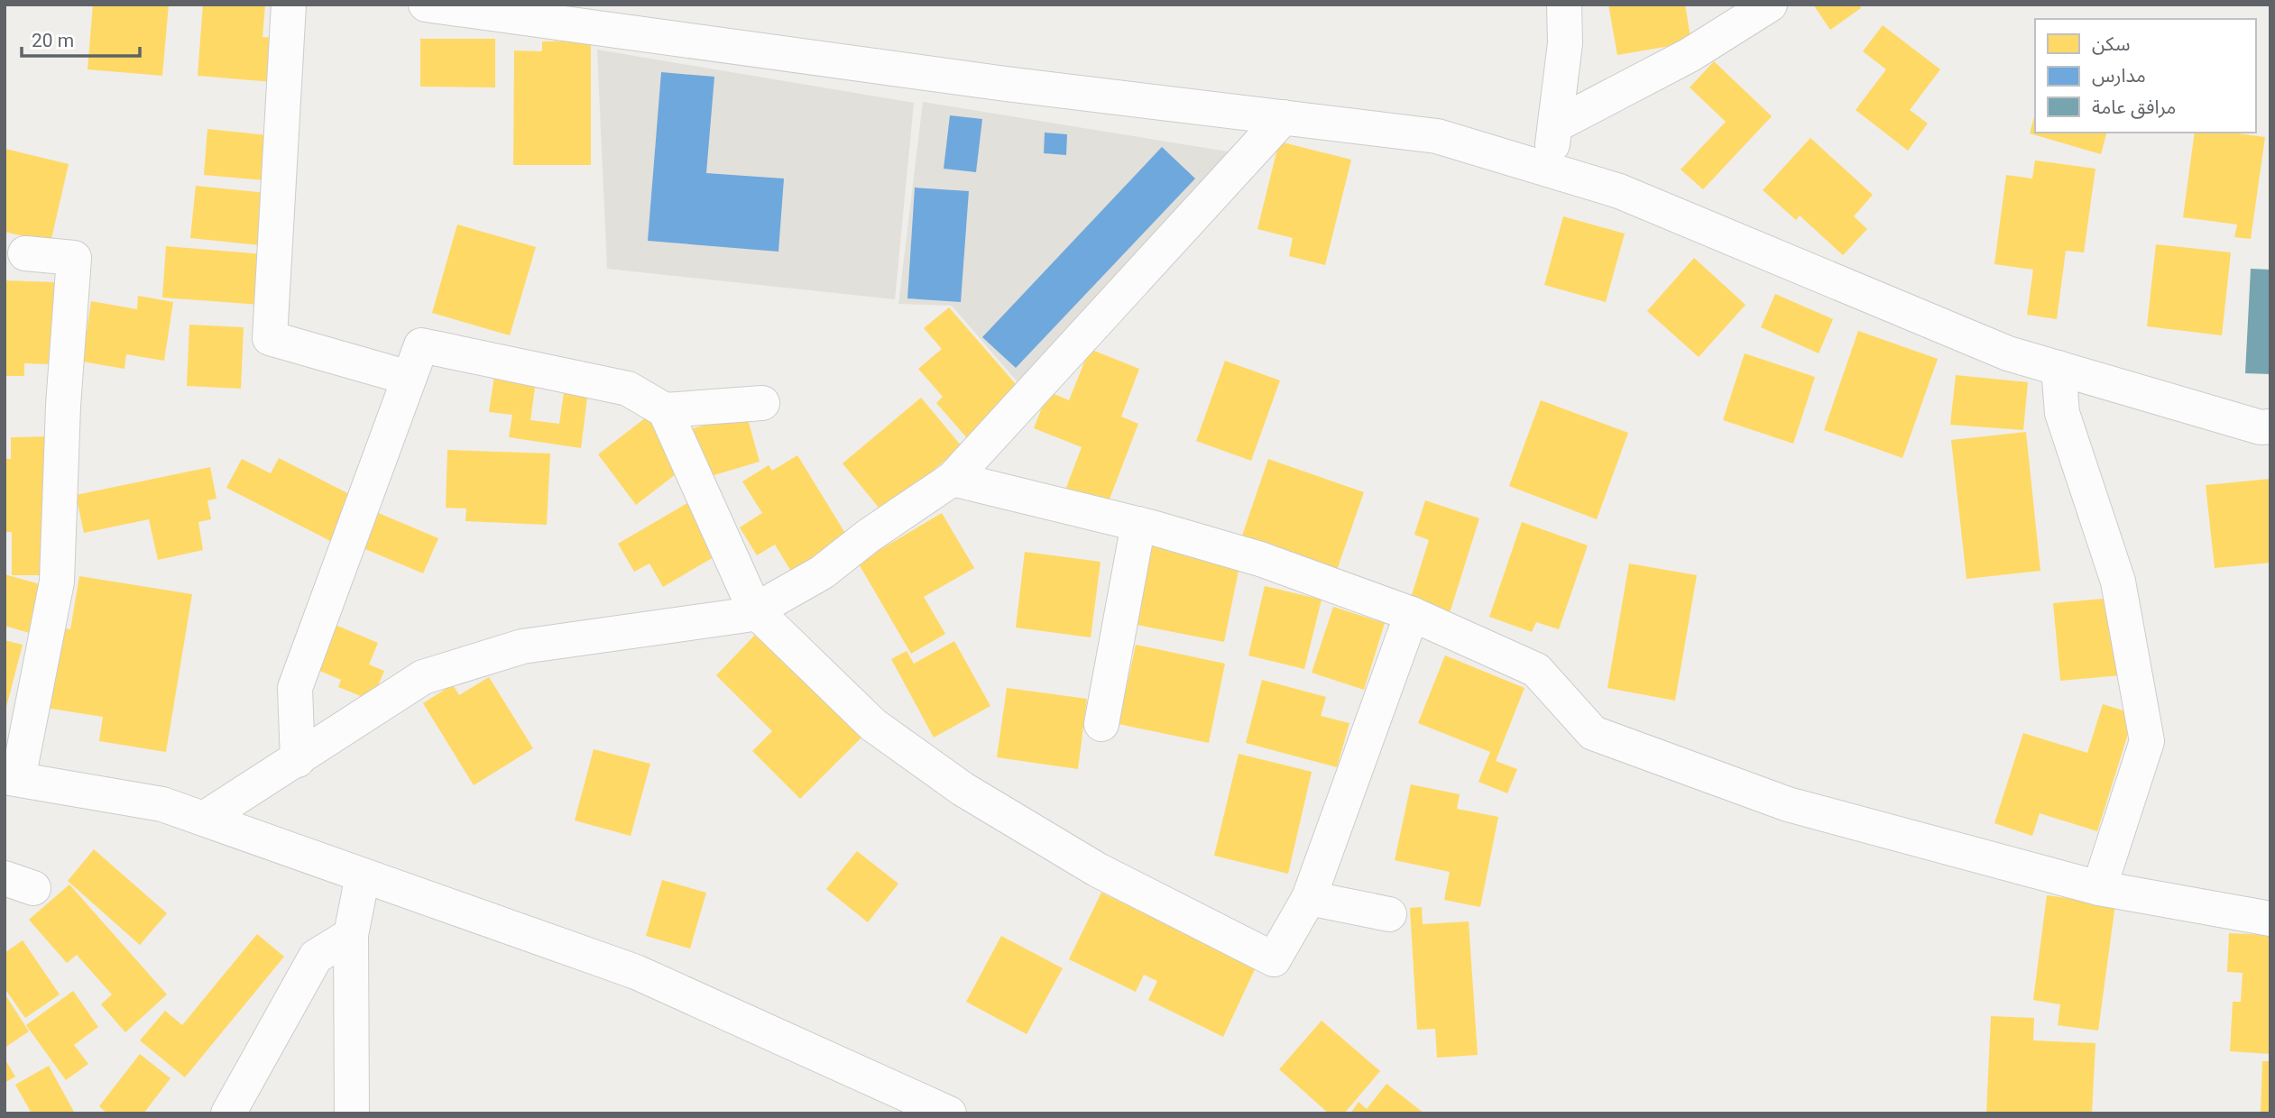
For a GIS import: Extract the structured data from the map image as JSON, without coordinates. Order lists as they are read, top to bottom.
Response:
{
  "legend": ["سكن", "مدارس", "مرافق عامة"],
  "scale_bar": "20 m"
}
